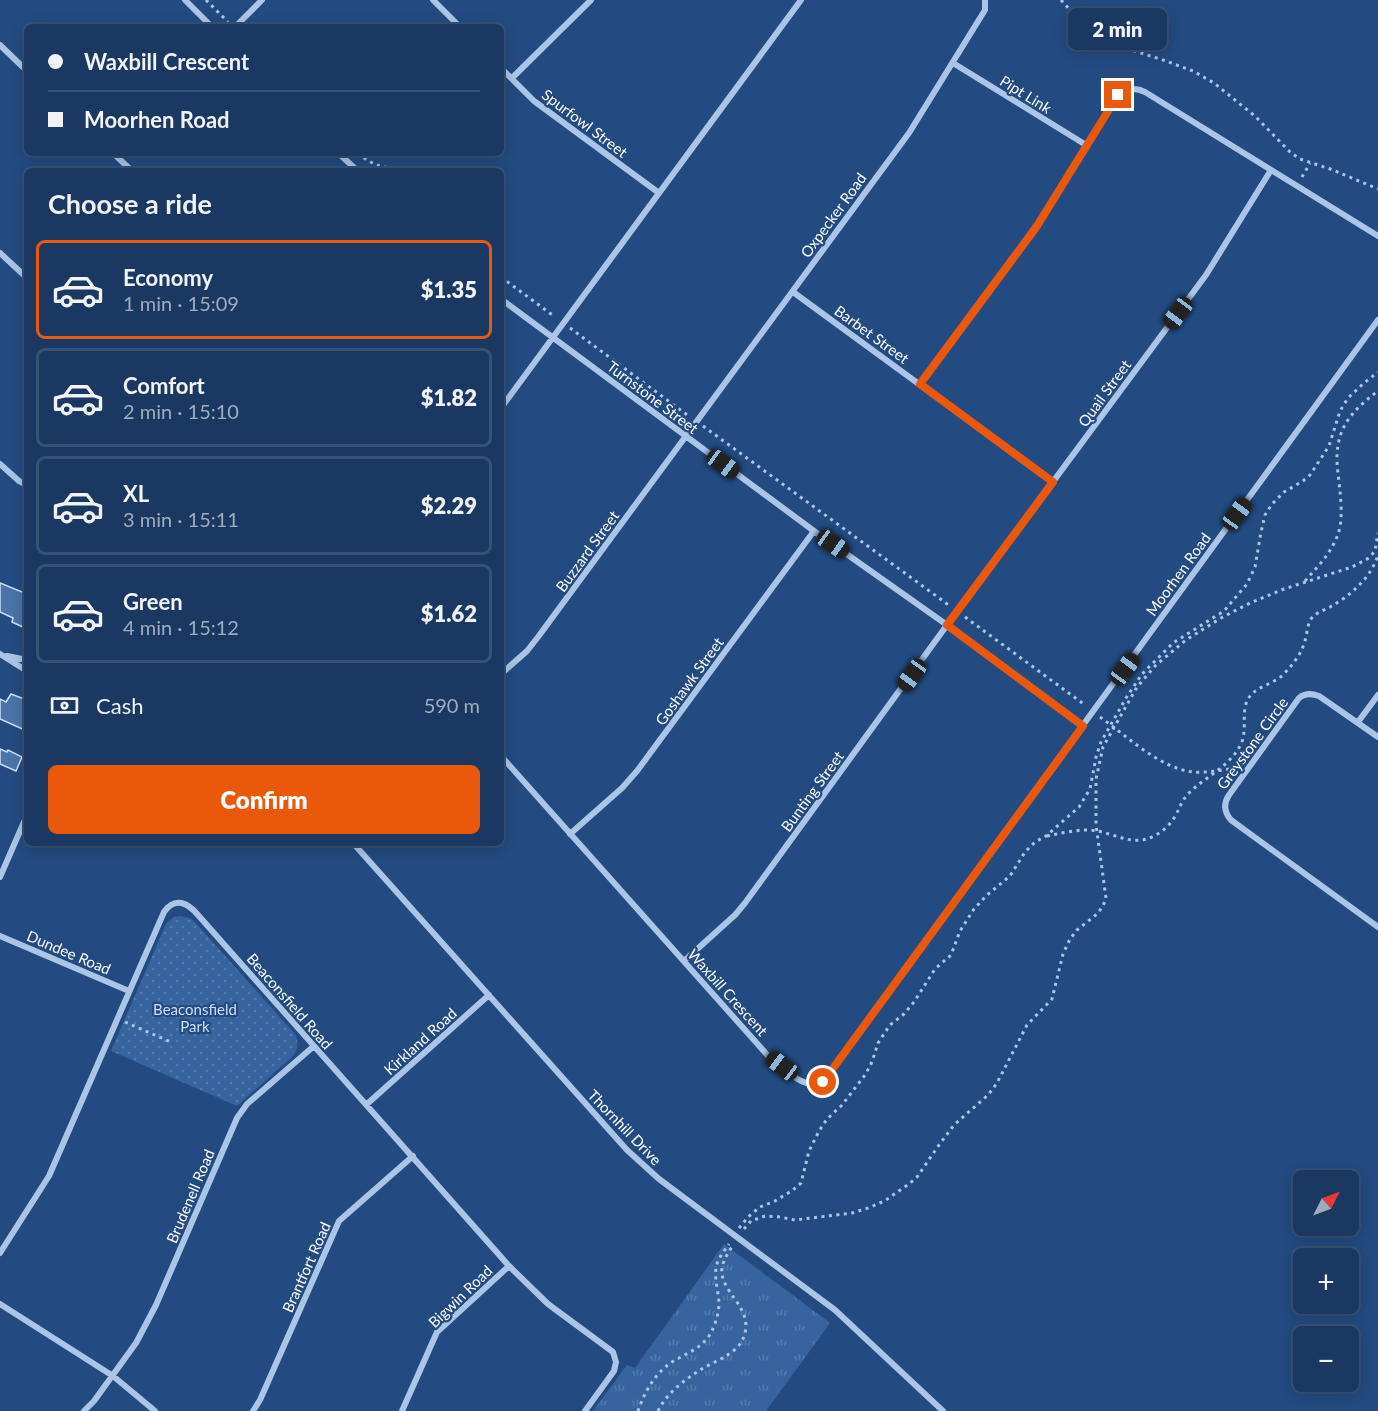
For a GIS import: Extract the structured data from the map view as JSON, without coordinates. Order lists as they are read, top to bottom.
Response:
{
  "streets": {
    "street": [
      "Pipt Link",
      "Spurfowl Street",
      "Oxpecker Road",
      "Barbet Street",
      "Quail Street",
      "Turnstone Street",
      "Buzzard Street",
      "Moorhen Road",
      "Goshawk Street",
      "Greystone Circle",
      "Bunting Street",
      "Dundee Road",
      "Waxbill Crescent",
      "Beaconsfield Road",
      "Kirkland Road",
      "Thornhill Drive",
      "Brudenell Road",
      "Brantfort Road",
      "Bigwin Road"
    ]
  },
  "crossings": [
    ["Pipt Link", "Oxpecker Road"],
    ["Oxpecker Road", "Barbet Street"],
    ["Oxpecker Road", "Turnstone Street"],
    ["Oxpecker Road", "Buzzard Street"],
    ["Barbet Street", "Quail Street"],
    ["Quail Street", "Turnstone Street"],
    ["Quail Street", "Bunting Street"],
    ["Turnstone Street", "Buzzard Street"],
    ["Turnstone Street", "Moorhen Road"],
    ["Turnstone Street", "Goshawk Street"],
    ["Turnstone Street", "Bunting Street"],
    ["Turnstone Street", "Waxbill Crescent"],
    ["Moorhen Road", "Waxbill Crescent"],
    ["Goshawk Street", "Waxbill Crescent"],
    ["Bunting Street", "Waxbill Crescent"],
    ["Dundee Road", "Beaconsfield Road"],
    ["Beaconsfield Road", "Kirkland Road"],
    ["Beaconsfield Road", "Brudenell Road"],
    ["Beaconsfield Road", "Brantfort Road"],
    ["Beaconsfield Road", "Bigwin Road"],
    ["Kirkland Road", "Thornhill Drive"]
  ],
  "parks": ["Beaconsfield Park"],
  "north": "top right",
  "page": {
    "bubble": "2 min",
    "banner": ["Waxbill Crescent", "Moorhen Road"],
    "heading": "Choose a ride",
    "list": [
      {
        "name": "Economy",
        "note": "1 min · 15:09",
        "value": "$1.35"
      },
      {
        "name": "Comfort",
        "note": "2 min · 15:10",
        "value": "$1.82"
      },
      {
        "name": "XL",
        "note": "3 min · 15:11",
        "value": "$2.29"
      },
      {
        "name": "Green",
        "note": "4 min · 15:12",
        "value": "$1.62"
      }
    ],
    "pay": ["Cash", "590 m"],
    "buttons": "Confirm",
    "map_buttons": ["+", "−"]
  }
}
